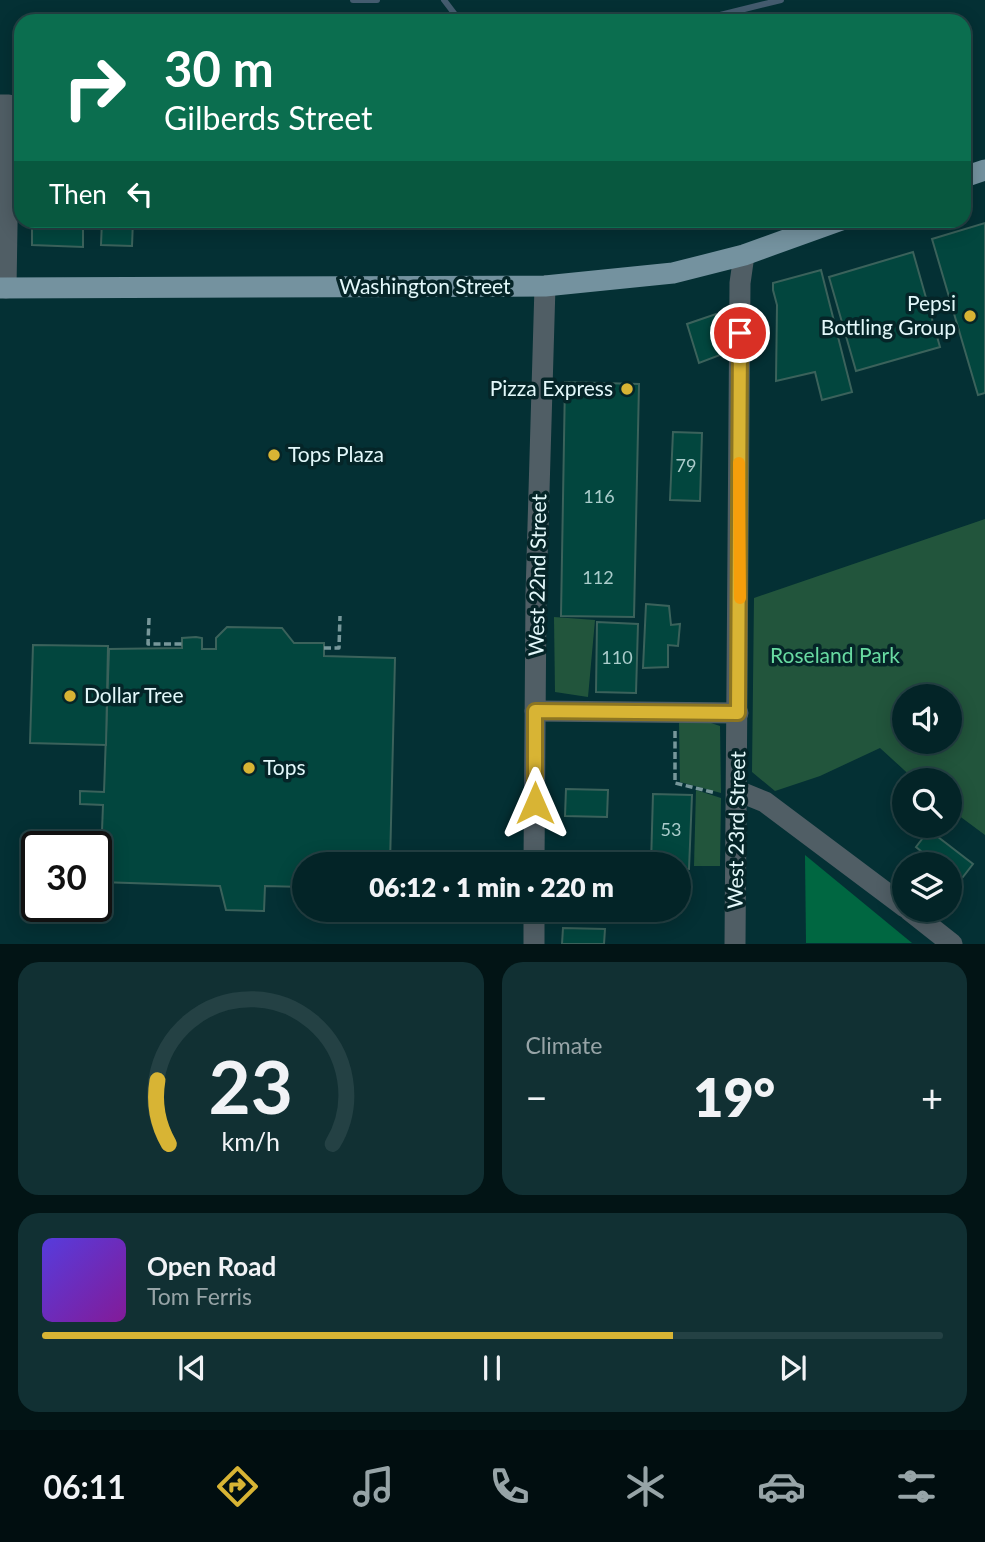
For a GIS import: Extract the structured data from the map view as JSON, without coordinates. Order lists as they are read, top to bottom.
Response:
{
  "streets": {
    "main road": ["Washington Street"],
    "street": ["West 22nd Street", "West 23rd Street"]
  },
  "crossings": [
    ["Washington Street", "West 22nd Street"],
    ["Washington Street", "West 23rd Street"]
  ],
  "parks": ["Roseland Park"],
  "places": [
    "Pepsi Bottling Group",
    "Pizza Express",
    "Tops Plaza",
    "Dollar Tree",
    "Tops"
  ],
  "house_numbers": [
    "79",
    "116",
    "112",
    "110",
    "53"
  ],
  "page": {
    "turn": ["30 m", "Gilberds Street"],
    "then": "Then",
    "limit": "30",
    "trip": "06:12 · 1 min · 220 m",
    "tile": "Climate",
    "heat": ["−", "19°", "+"],
    "song": ["Open Road", "Tom Ferris"],
    "tabs": "06:11",
    "gauge": ["23", "km/h"]
  }
}
